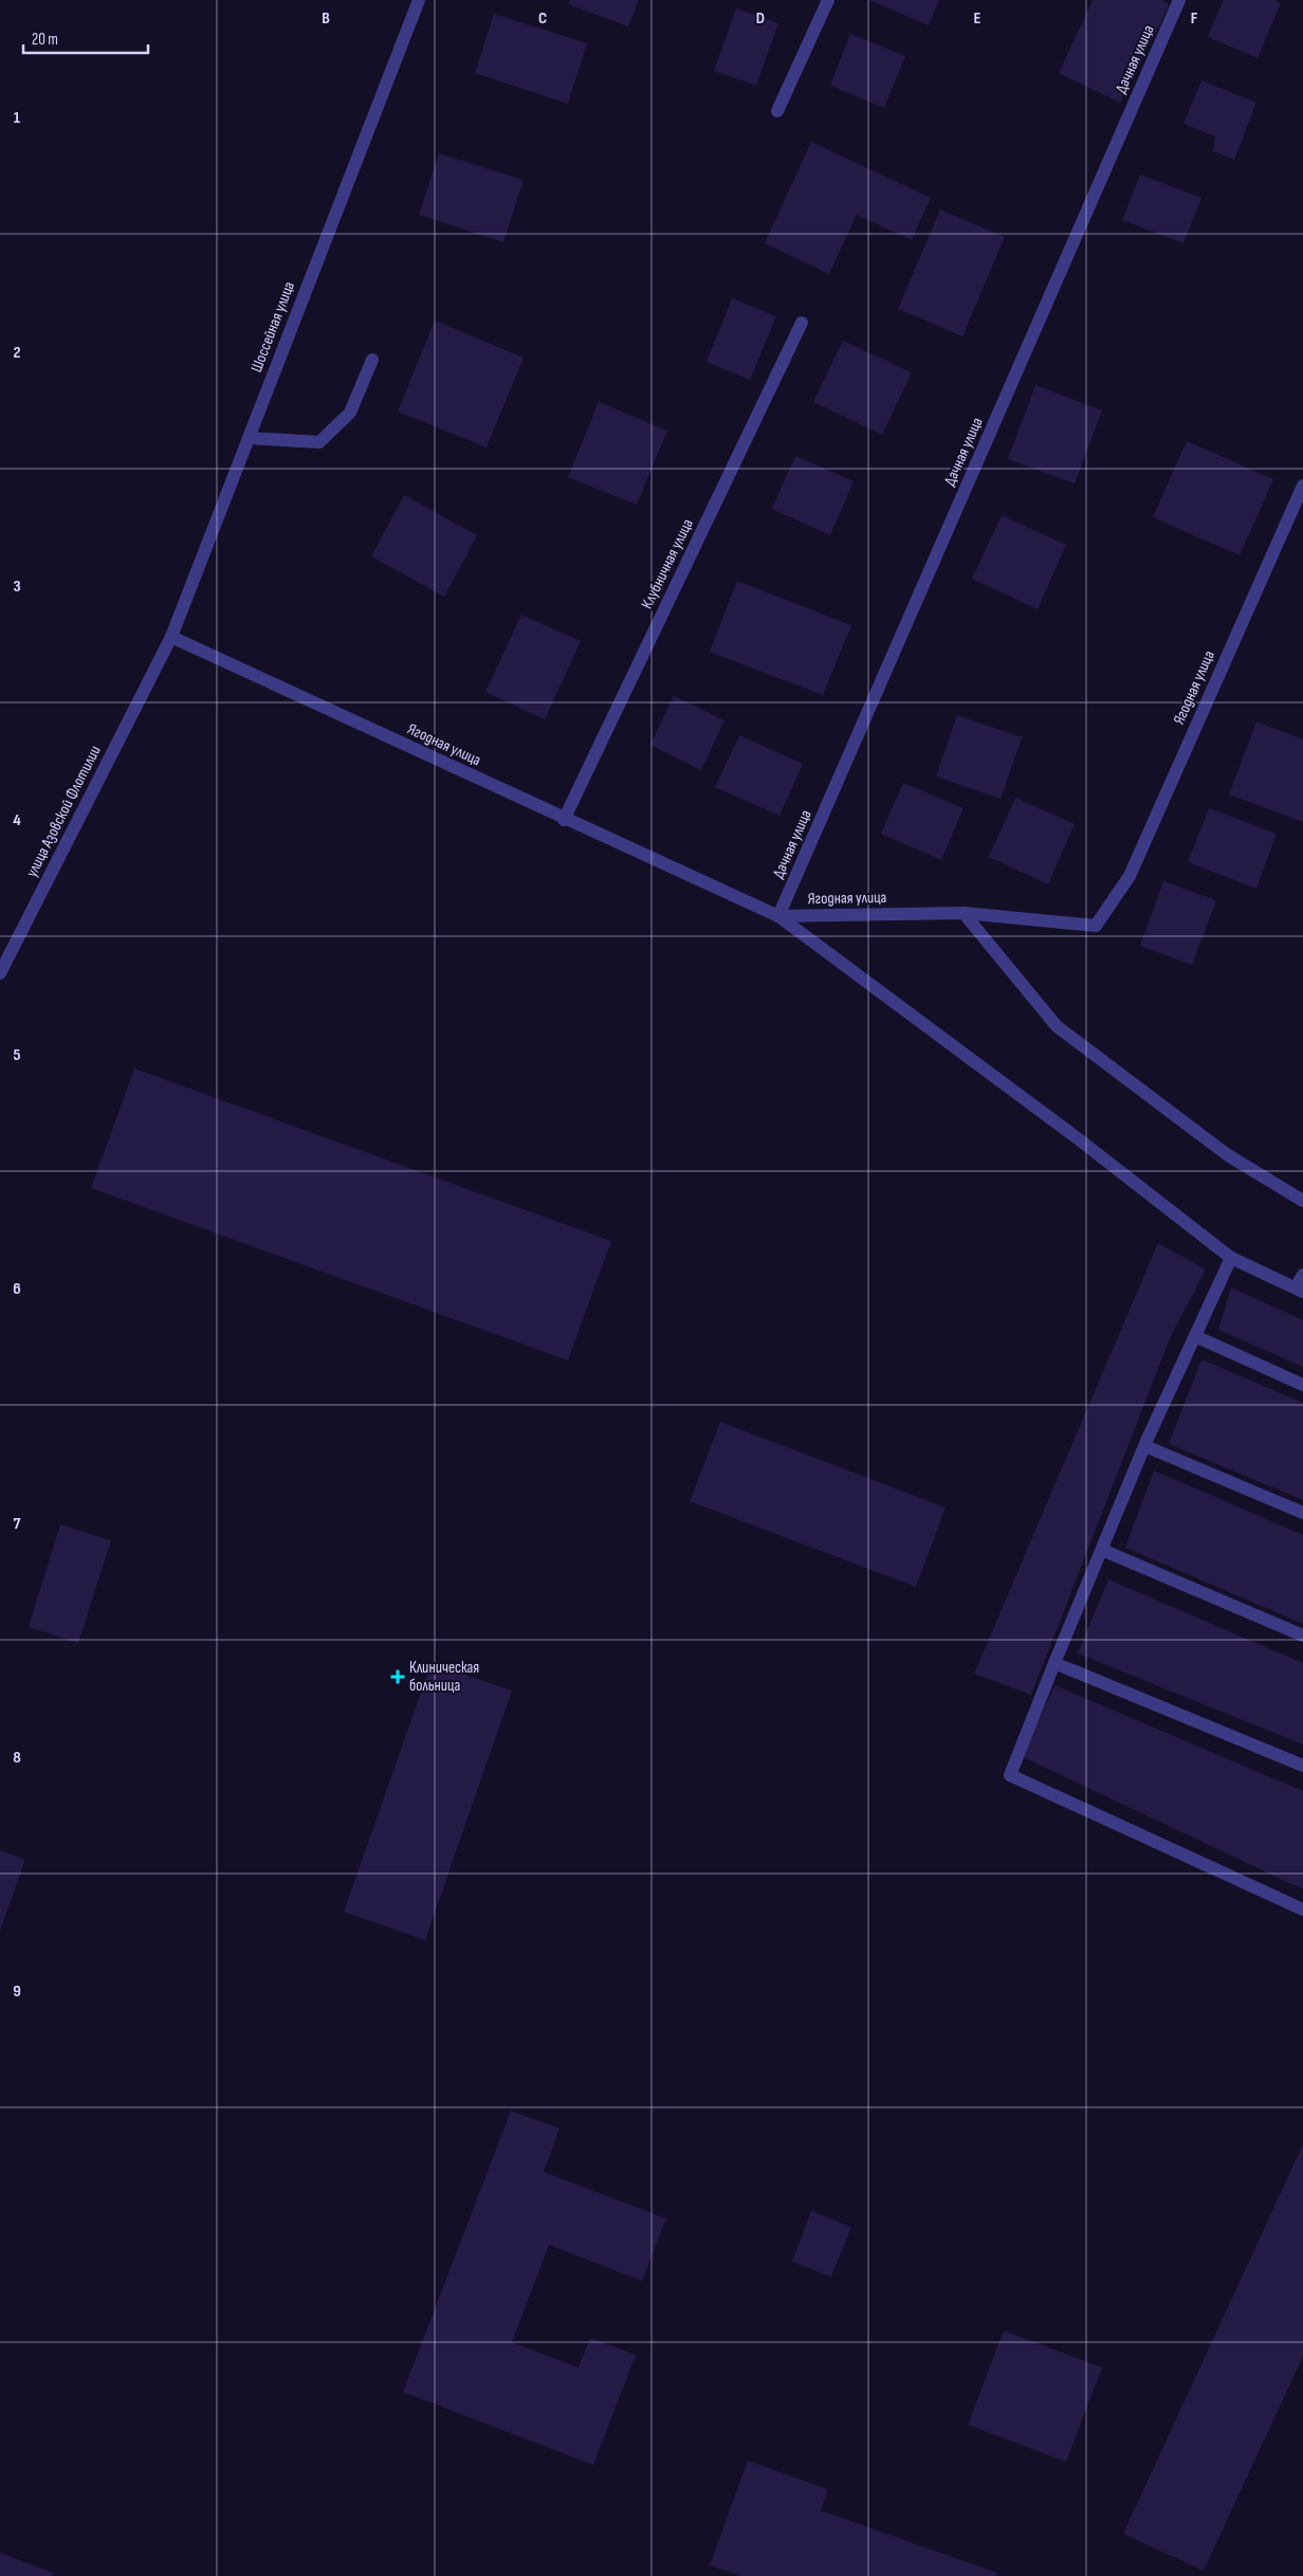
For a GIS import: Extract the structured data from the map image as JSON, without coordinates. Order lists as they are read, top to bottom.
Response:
{
  "streets": {
    "street": [
      "Дачная улица",
      "Шоссейная улица",
      "Клубничная улица",
      "Ягодная улица",
      "улица Азовской Флотилии"
    ]
  },
  "crossings": [
    ["Дачная улица", "Ягодная улица"],
    ["Шоссейная улица", "Ягодная улица"],
    ["Шоссейная улица", "улица Азовской Флотилии"],
    ["Клубничная улица", "Ягодная улица"]
  ],
  "places": {
    "health": ["Клиническая больница"]
  },
  "scale_bar": "20 m",
  "grid": {
    "columns": [
      "B",
      "C",
      "D",
      "E",
      "F"
    ],
    "rows": [
      "1",
      "2",
      "3",
      "4",
      "5",
      "6",
      "7",
      "8",
      "9"
    ]
  }
}
